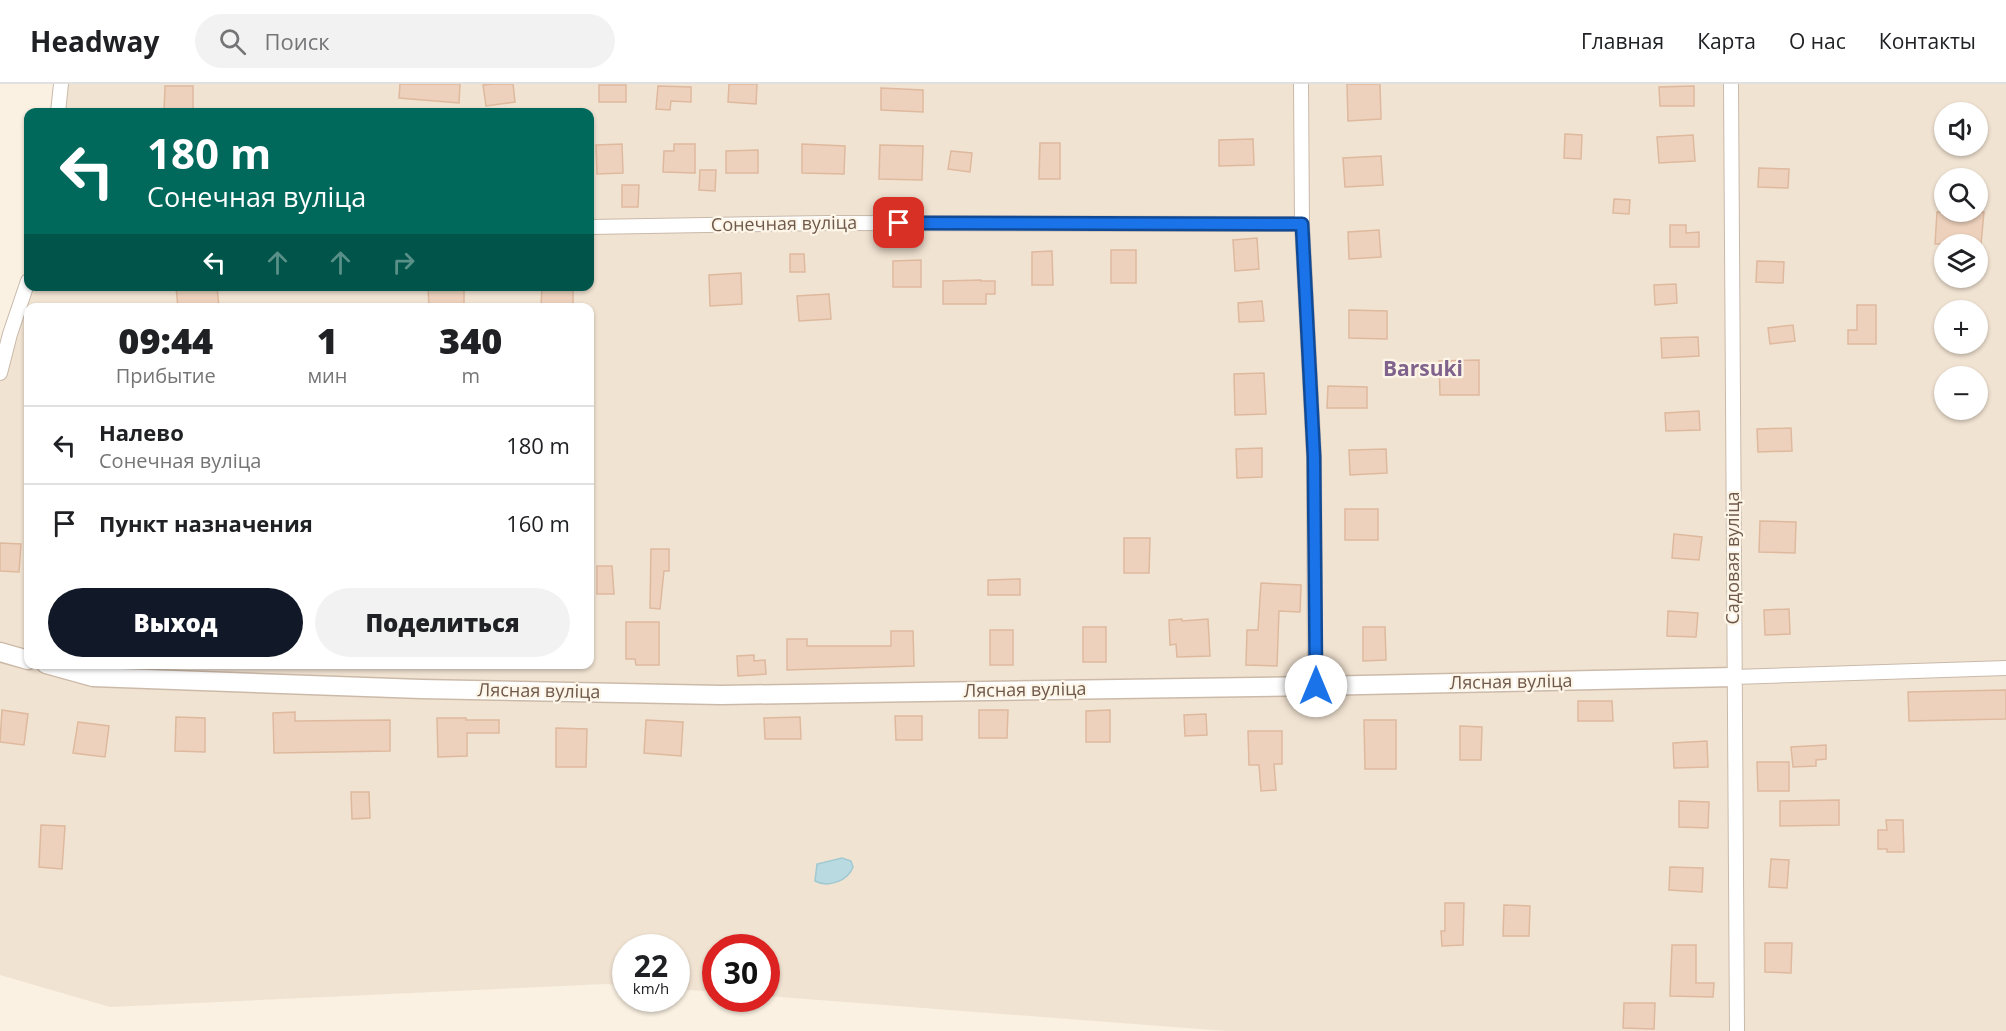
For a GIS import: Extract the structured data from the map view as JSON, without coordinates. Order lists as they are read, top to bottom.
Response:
{
  "streets": {
    "street": ["Сонечная вуліца", "Садовая вуліца", "Лясная вуліца"]
  },
  "crossings": [
    ["Садовая вуліца", "Лясная вуліца"]
  ],
  "districts": ["Barsuki"],
  "page": {
    "header": "Headway",
    "search": "Поиск",
    "nav": [
      "Главная",
      "Карта",
      "О нас",
      "Контакты"
    ],
    "map_buttons": ["+", "−"],
    "turn": ["180 m", "Сонечная вуліца"],
    "eta": [
      "09:44",
      "Прибытие",
      "1",
      "мин",
      "340",
      "m"
    ],
    "list": [
      {
        "name": "Налево",
        "note": "Сонечная вуліца",
        "value": "180 m"
      },
      {
        "name": "Пункт назначения",
        "value": "160 m"
      }
    ],
    "buttons": ["Выход", "Поделиться"],
    "speed": "22 km/h",
    "limit": "30"
  }
}
